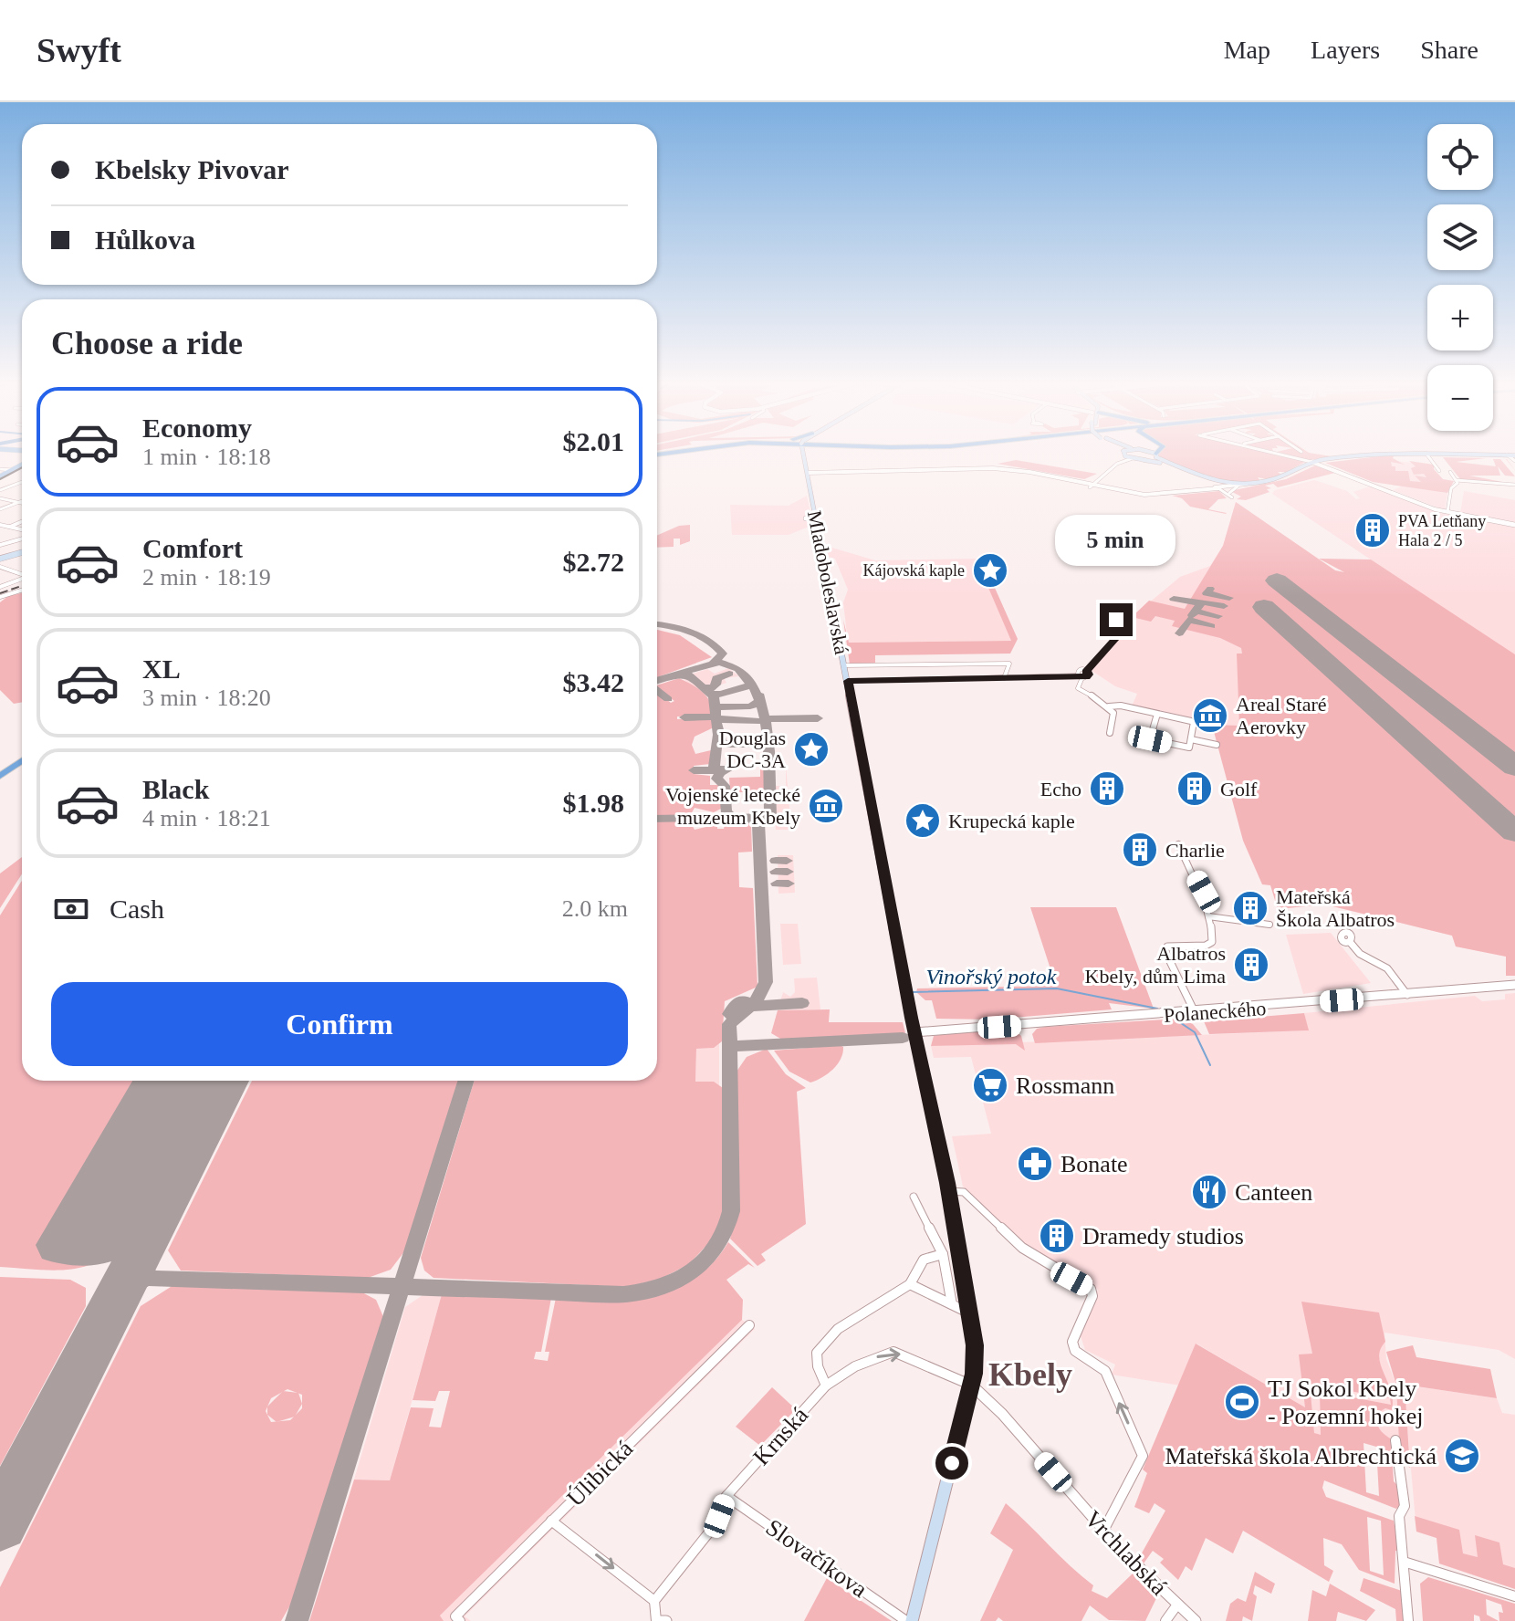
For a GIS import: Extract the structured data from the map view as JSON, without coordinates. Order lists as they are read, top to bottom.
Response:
{
  "streets": {
    "main road": ["Mladoboleslavská"],
    "street": [
      "Polaneckého",
      "Krnská",
      "Úlibická",
      "Vrchlabská",
      "Slovačíkova"
    ]
  },
  "crossings": [
    ["Mladoboleslavská", "Polaneckého"],
    ["Mladoboleslavská", "Krnská"],
    ["Mladoboleslavská", "Vrchlabská"],
    ["Mladoboleslavská", "Slovačíkova"],
    ["Krnská", "Vrchlabská"],
    ["Krnská", "Slovačíkova"]
  ],
  "districts": ["Kbely"],
  "water": ["Vinořský potok"],
  "places": {
    "building": [
      "PVA Letňany Hala 2 / 5",
      "Echo",
      "Golf",
      "Charlie",
      "Mateřská Škola Albatros",
      "Albatros Kbely, dům Lima",
      "Dramedy studios"
    ],
    "place": ["Kájovská kaple", "Douglas DC-3A", "Krupecká kaple"],
    "museum": ["Areal Staré Aerovky", "Vojenské letecké muzeum Kbely"],
    "supermarket": ["Rossmann"],
    "pharmacy": ["Bonate"],
    "restaurant": ["Canteen"],
    "sports": ["TJ Sokol Kbely - Pozemní hokej"],
    "school or university": ["Mateřská škola Albrechtická"]
  },
  "page": {
    "header": "Swyft",
    "nav": ["Map", "Layers", "Share"],
    "map_buttons": ["+", "−"],
    "banner": ["Kbelsky Pivovar", "Hůlkova"],
    "heading": "Choose a ride",
    "list": [
      {
        "name": "Economy",
        "note": "1 min · 18:18",
        "value": "$2.01"
      },
      {
        "name": "Comfort",
        "note": "2 min · 18:19",
        "value": "$2.72"
      },
      {
        "name": "XL",
        "note": "3 min · 18:20",
        "value": "$3.42"
      },
      {
        "name": "Black",
        "note": "4 min · 18:21",
        "value": "$1.98"
      }
    ],
    "bubble": "5 min",
    "pay": ["Cash", "2.0 km"],
    "buttons": "Confirm"
  }
}
